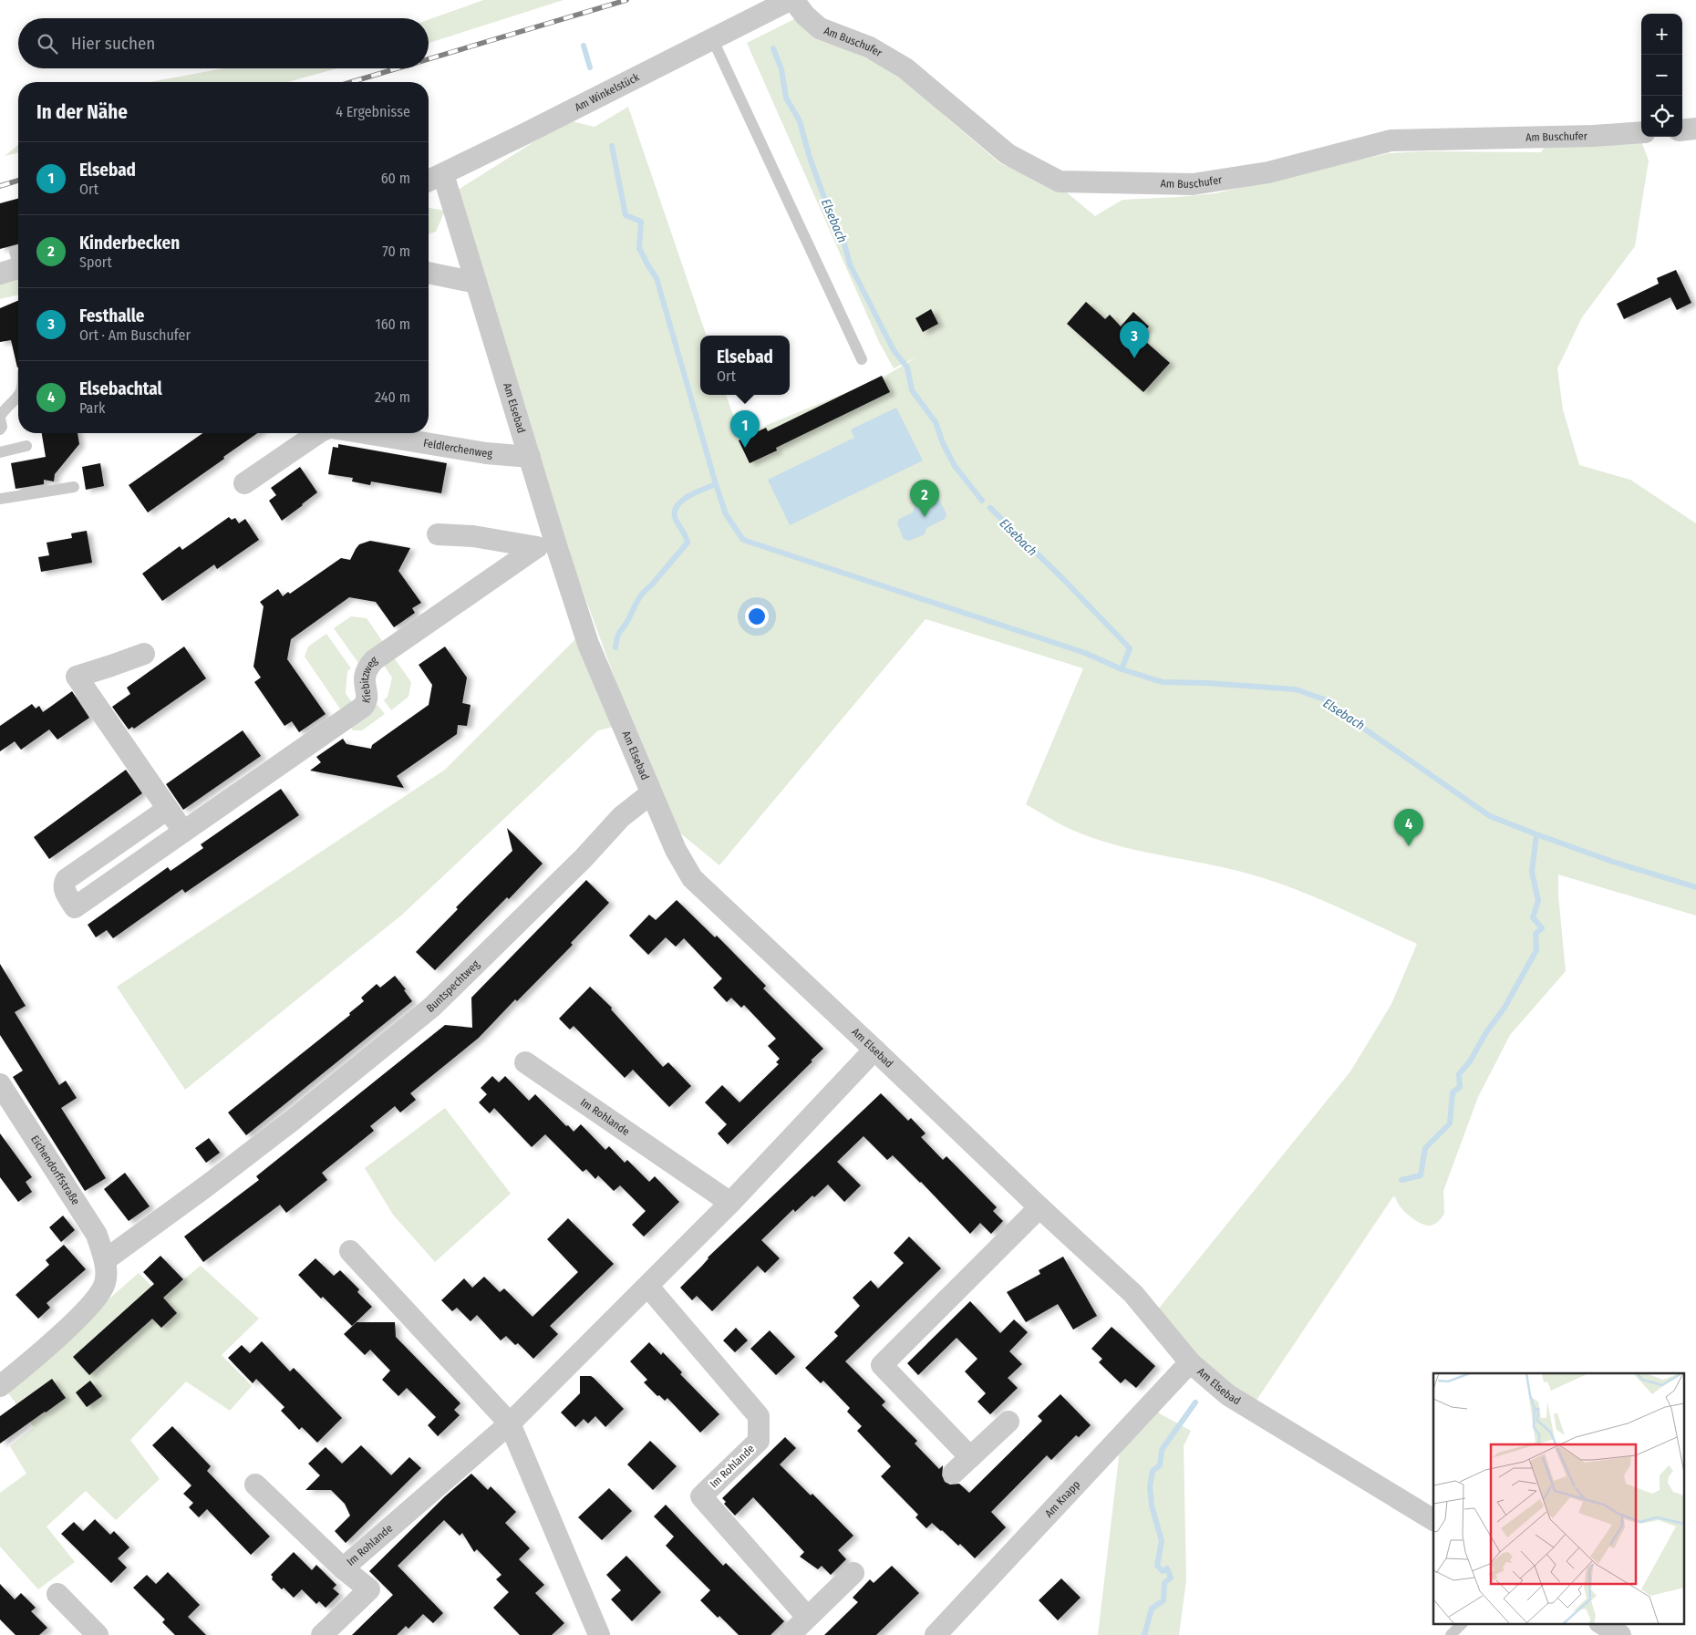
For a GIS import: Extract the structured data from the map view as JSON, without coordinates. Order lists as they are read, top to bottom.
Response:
{
  "streets": {
    "street": [
      "Am Buschufer",
      "Am Winkelstück",
      "Am Elsebad",
      "Feldlerchenweg",
      "Kiebitzweg",
      "Buntspechtweg",
      "Im Rohlande",
      "Eichendorffstraße",
      "Am Knapp"
    ]
  },
  "crossings": [
    ["Am Buschufer", "Am Winkelstück"],
    ["Am Winkelstück", "Am Elsebad"],
    ["Am Elsebad", "Feldlerchenweg"],
    ["Am Elsebad", "Kiebitzweg"],
    ["Am Elsebad", "Buntspechtweg"],
    ["Am Elsebad", "Im Rohlande"],
    ["Am Elsebad", "Am Knapp"],
    ["Buntspechtweg", "Eichendorffstraße"]
  ],
  "water": ["Elsebach"],
  "page": {
    "map_buttons": ["+", "−"],
    "search": "Hier suchen",
    "heading": ["In der Nähe", "4 Ergebnisse"],
    "list": [
      {
        "mark": "1",
        "name": "Elsebad",
        "note": "Ort",
        "value": "60 m"
      },
      {
        "mark": "2",
        "name": "Kinderbecken",
        "note": "Sport",
        "value": "70 m"
      },
      {
        "mark": "3",
        "name": "Festhalle",
        "note": "Ort · Am Buschufer",
        "value": "160 m"
      },
      {
        "mark": "4",
        "name": "Elsebachtal",
        "note": "Park",
        "value": "240 m"
      }
    ],
    "pins": [
      "3",
      "1",
      "2",
      "4"
    ],
    "popup": ["Elsebad", "Ort"]
  }
}
